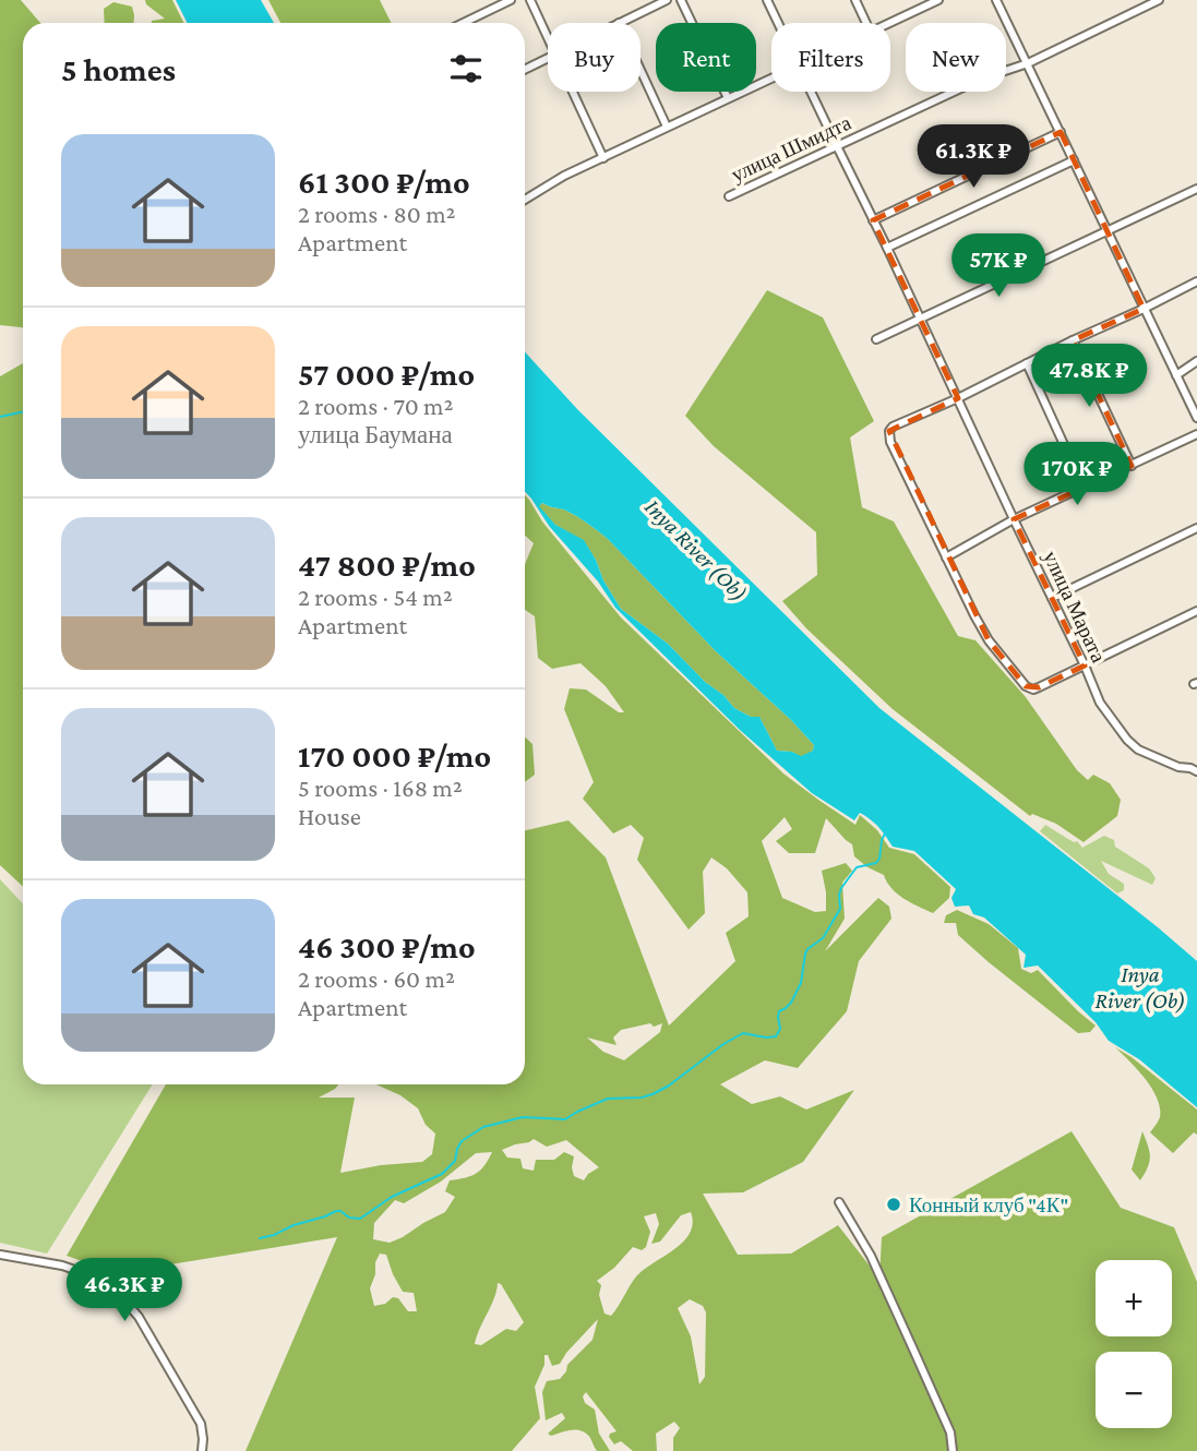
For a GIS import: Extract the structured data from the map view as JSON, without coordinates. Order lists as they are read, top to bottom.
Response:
{
  "streets": {
    "street": ["улица Шмидта", "улица Марата"]
  },
  "crossings": [
    ["улица Шмидта", "улица Марата"]
  ],
  "water": ["Inya River (Ob)"],
  "places": ["Конный клуб \"4К\""],
  "page": {
    "chip": [
      "Buy",
      "Rent",
      "Filters",
      "New"
    ],
    "heading": "5 homes",
    "list": [
      {
        "name": "61 300 ₽/mo",
        "note": "2 rooms · 80 m² · Apartment"
      },
      {
        "name": "57 000 ₽/mo",
        "note": "2 rooms · 70 m² · улица Баумана"
      },
      {
        "name": "47 800 ₽/mo",
        "note": "2 rooms · 54 m² · Apartment"
      },
      {
        "name": "170 000 ₽/mo",
        "note": "5 rooms · 168 m² · House"
      },
      {
        "name": "46 300 ₽/mo",
        "note": "2 rooms · 60 m² · Apartment"
      }
    ],
    "price": [
      "61.3K ₽",
      "57K ₽",
      "47.8K ₽",
      "170K ₽",
      "46.3K ₽"
    ],
    "map_buttons": ["+", "−"]
  }
}
